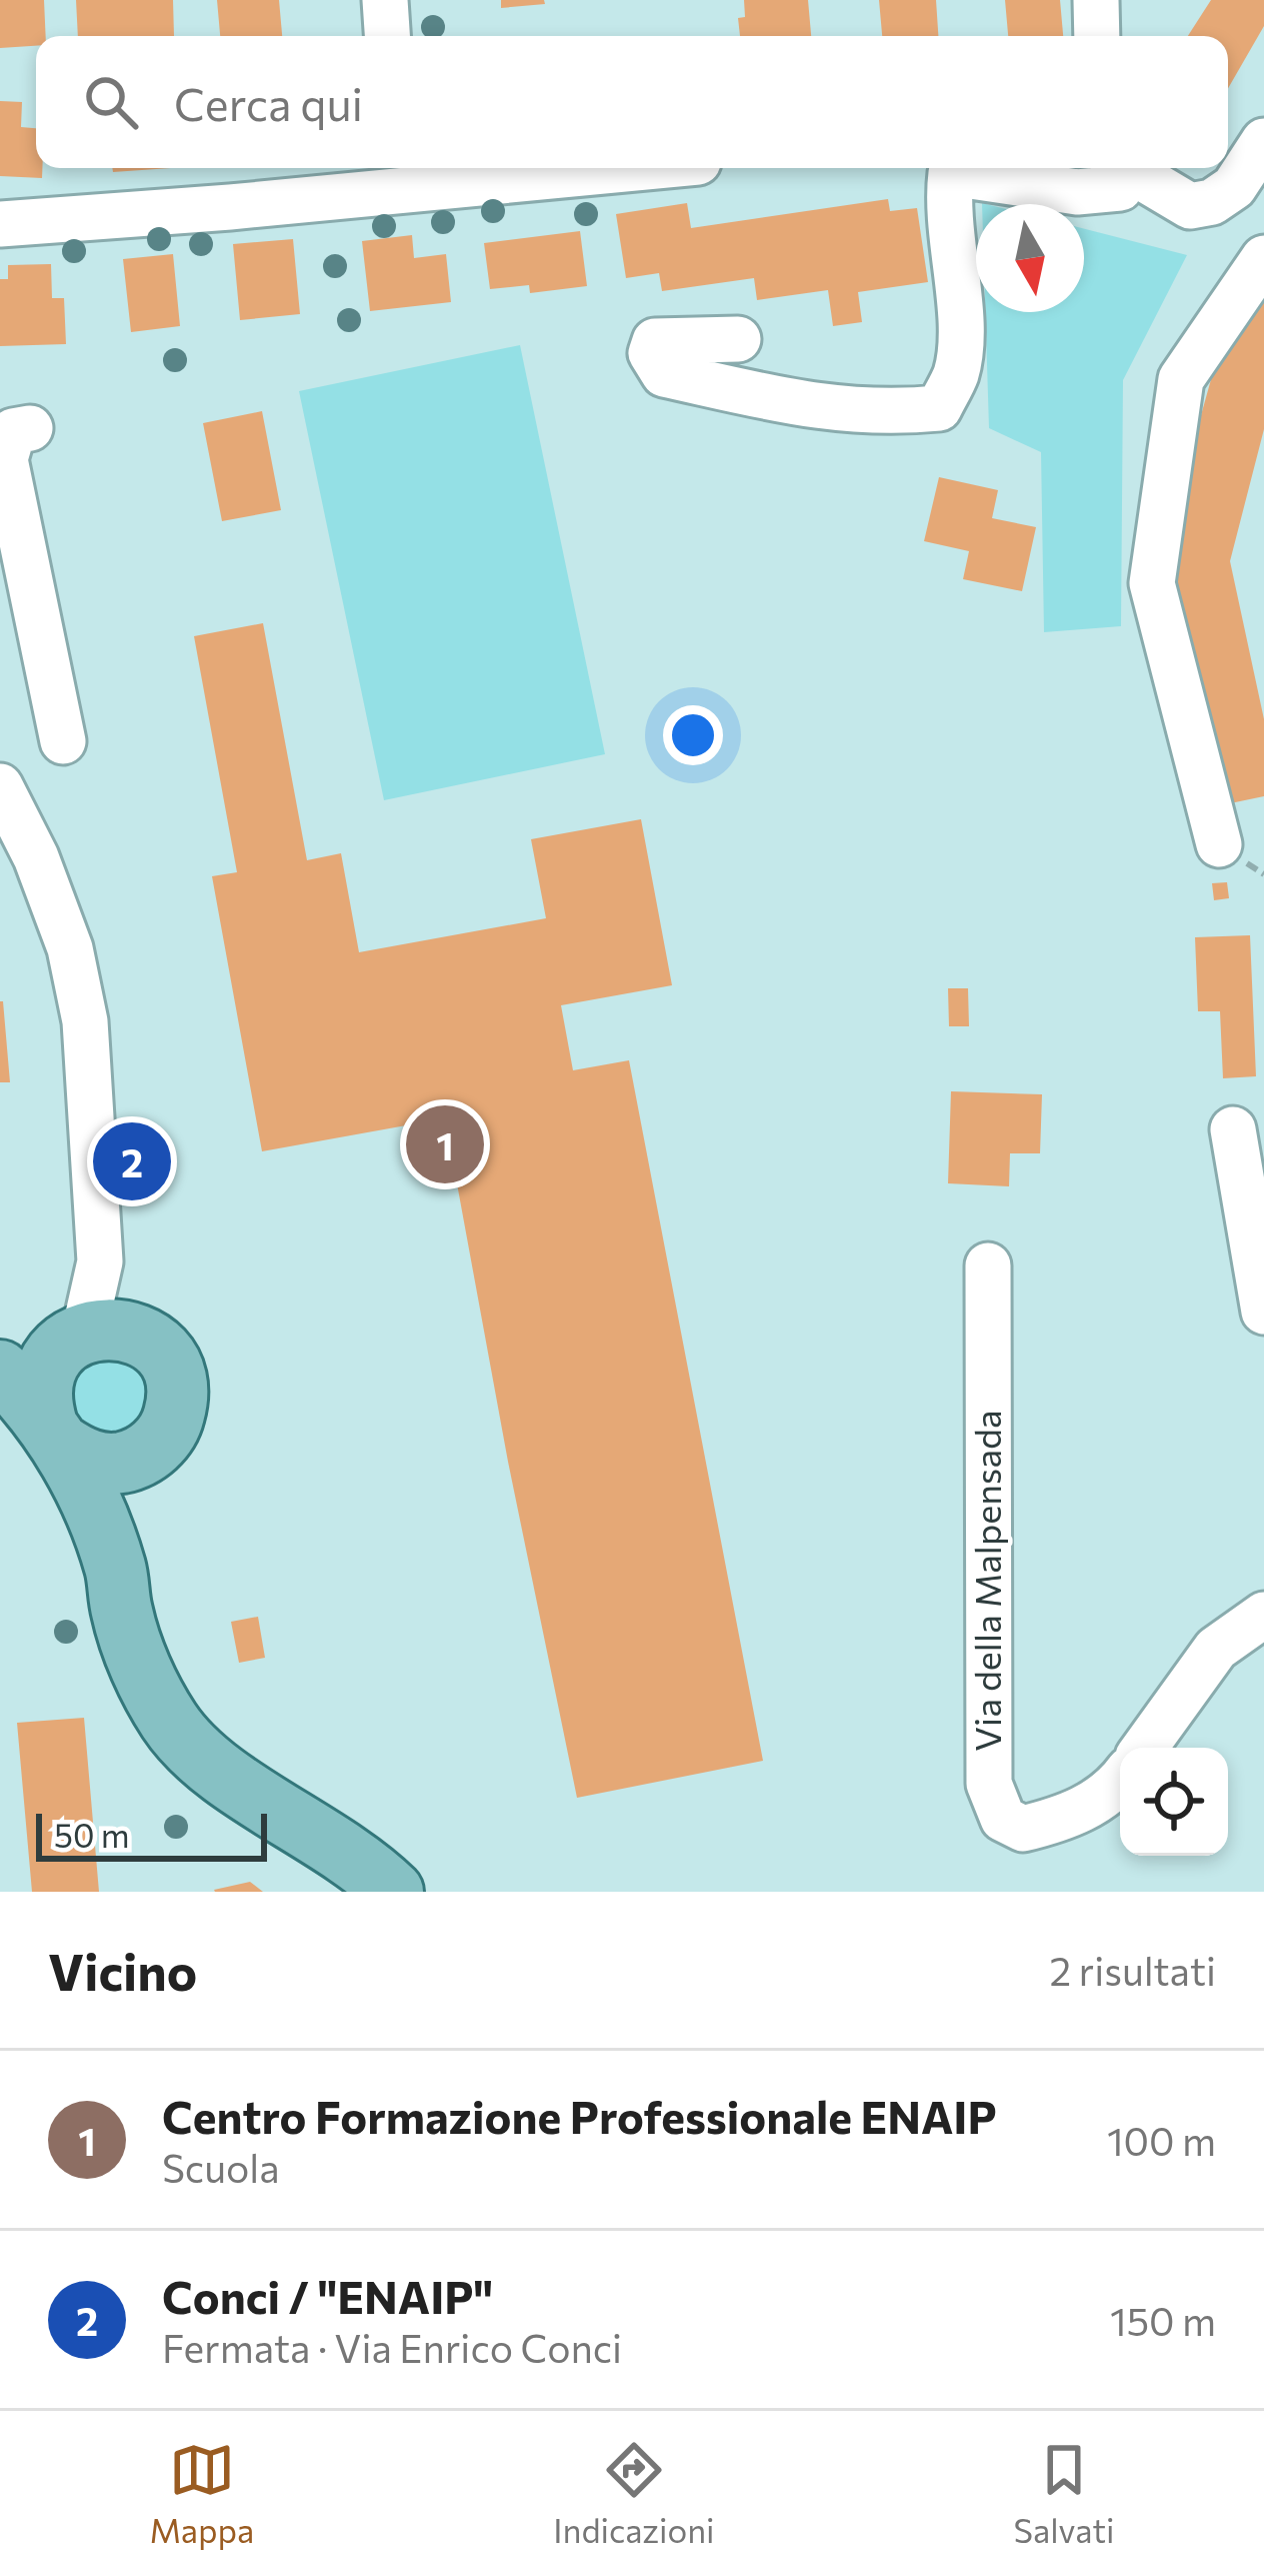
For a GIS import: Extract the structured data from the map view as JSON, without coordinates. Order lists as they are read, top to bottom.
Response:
{
  "streets": {
    "street": ["Via della Malpensada"]
  },
  "scale_bar": "50 m",
  "north": "bottom",
  "page": {
    "search": "Cerca qui",
    "pins": ["1", "2"],
    "scale": "50 m",
    "heading": ["Vicino", "2 risultati"],
    "list": [
      {
        "mark": "1",
        "name": "Centro Formazione Professionale ENAIP",
        "note": "Scuola",
        "value": "100 m"
      },
      {
        "mark": "2",
        "name": "Conci / \"ENAIP\"",
        "note": "Fermata · Via Enrico Conci",
        "value": "150 m"
      }
    ],
    "nav": ["Mappa", "Indicazioni", "Salvati"]
  }
}
